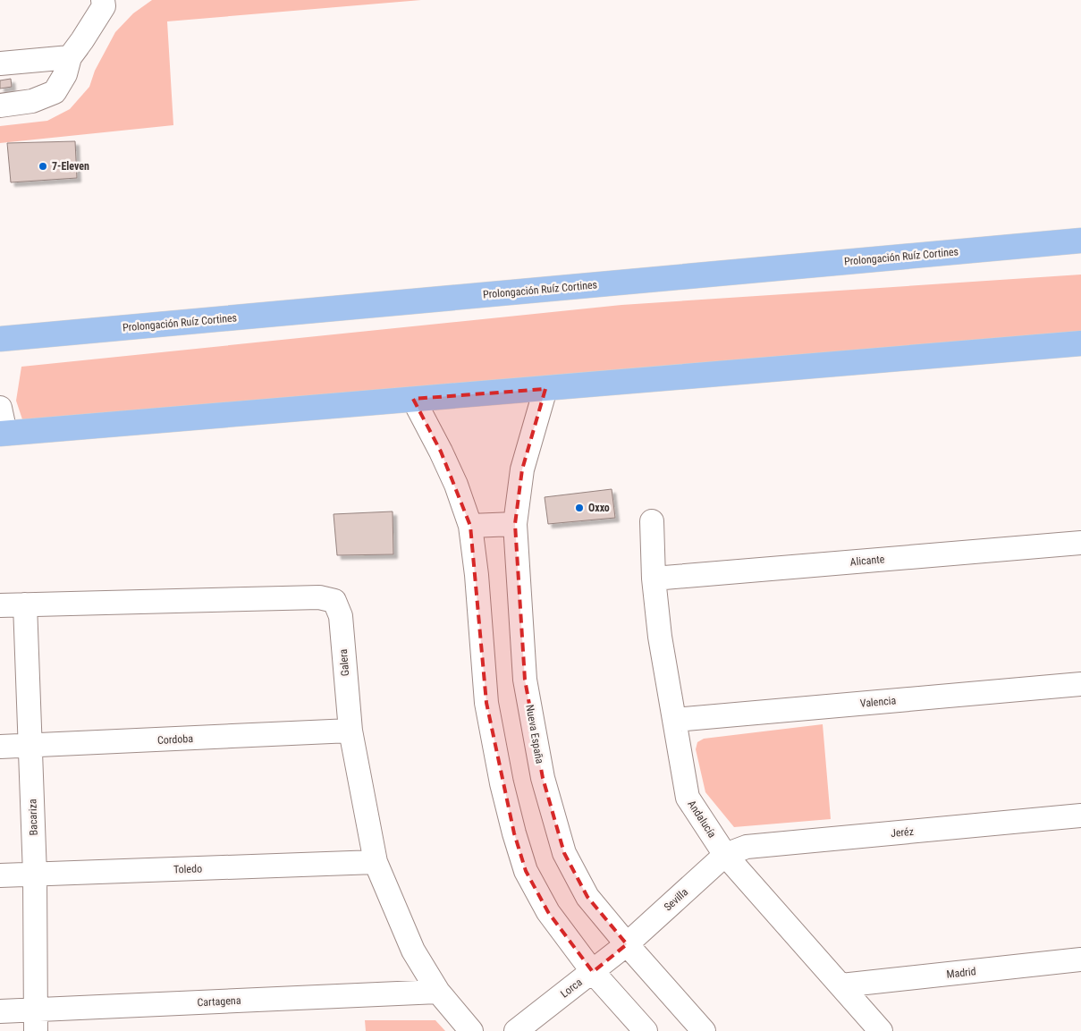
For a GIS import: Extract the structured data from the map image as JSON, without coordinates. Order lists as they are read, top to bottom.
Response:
{
  "streets": {
    "main road": ["Prolongación Ruíz Cortines"],
    "street": [
      "Alicante",
      "Galera",
      "Valencia",
      "Nueva España",
      "Cordoba",
      "Bacariza",
      "Andalucía",
      "Jeréz",
      "Toledo",
      "Sevilla",
      "Madrid",
      "Lorca",
      "Cartagena"
    ]
  },
  "crossings": [
    ["Alicante", "Andalucía"],
    ["Galera", "Cordoba"],
    ["Galera", "Bacariza"],
    ["Galera", "Toledo"],
    ["Galera", "Cartagena"],
    ["Valencia", "Andalucía"],
    ["Nueva España", "Sevilla"],
    ["Nueva España", "Lorca"],
    ["Cordoba", "Bacariza"],
    ["Bacariza", "Toledo"],
    ["Bacariza", "Cartagena"],
    ["Andalucía", "Jeréz"],
    ["Andalucía", "Sevilla"],
    ["Andalucía", "Madrid"],
    ["Jeréz", "Sevilla"],
    ["Sevilla", "Lorca"]
  ],
  "places": ["7-Eleven", "Oxxo"]
}
